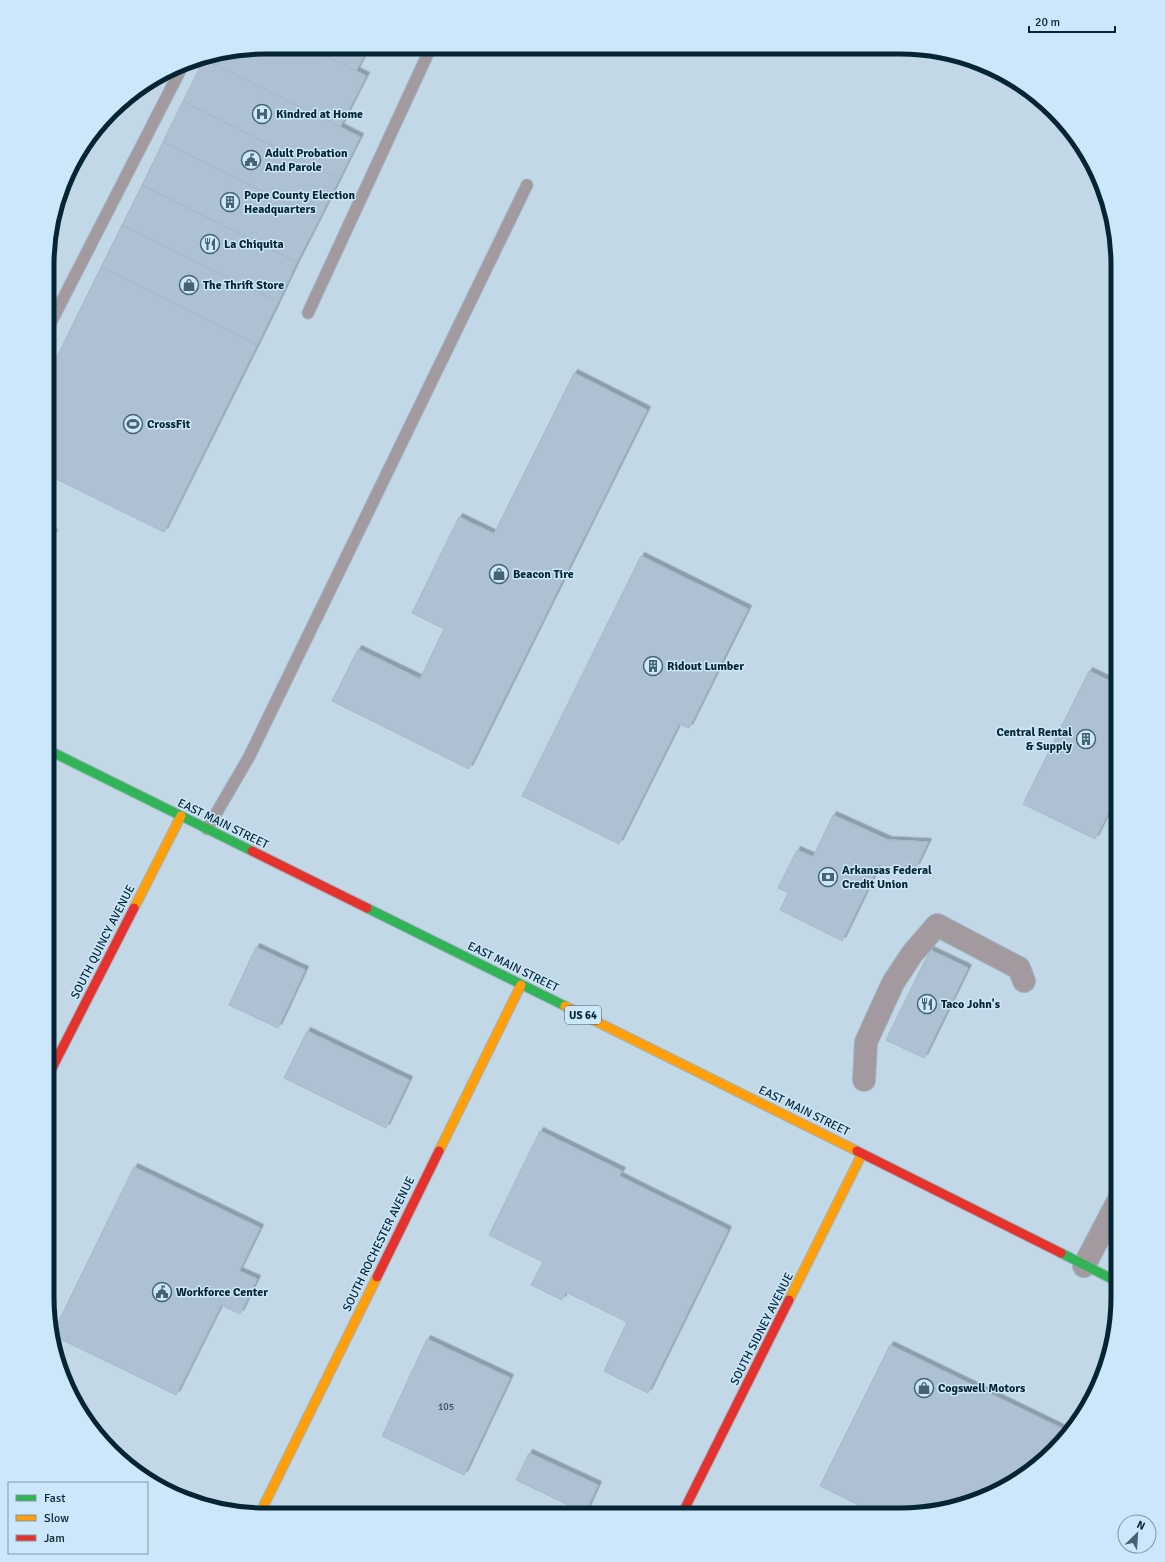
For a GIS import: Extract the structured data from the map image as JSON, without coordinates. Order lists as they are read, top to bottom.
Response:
{
  "streets": {
    "street": [
      "EAST MAIN STREET",
      "SOUTH QUINCY AVENUE",
      "US 64",
      "SOUTH ROCHESTER AVENUE",
      "SOUTH SIDNEY AVENUE"
    ]
  },
  "crossings": [
    ["EAST MAIN STREET", "SOUTH QUINCY AVENUE"],
    ["EAST MAIN STREET", "SOUTH ROCHESTER AVENUE"],
    ["EAST MAIN STREET", "SOUTH SIDNEY AVENUE"]
  ],
  "places": {
    "hospital": ["Kindred at Home"],
    "public building": ["Adult Probation And Parole", "Workforce Center"],
    "building": ["Pope County Election Headquarters", "Ridout Lumber", "Central Rental & Supply"],
    "restaurant": ["La Chiquita", "Taco John's"],
    "shop": ["The Thrift Store", "Beacon Tire", "Cogswell Motors"],
    "sports": ["CrossFit"],
    "bank": ["Arkansas Federal Credit Union"]
  },
  "house_numbers": ["105"],
  "legend": ["Fast", "Slow", "Jam"],
  "scale_bar": "20 m",
  "north": "top right"
}
